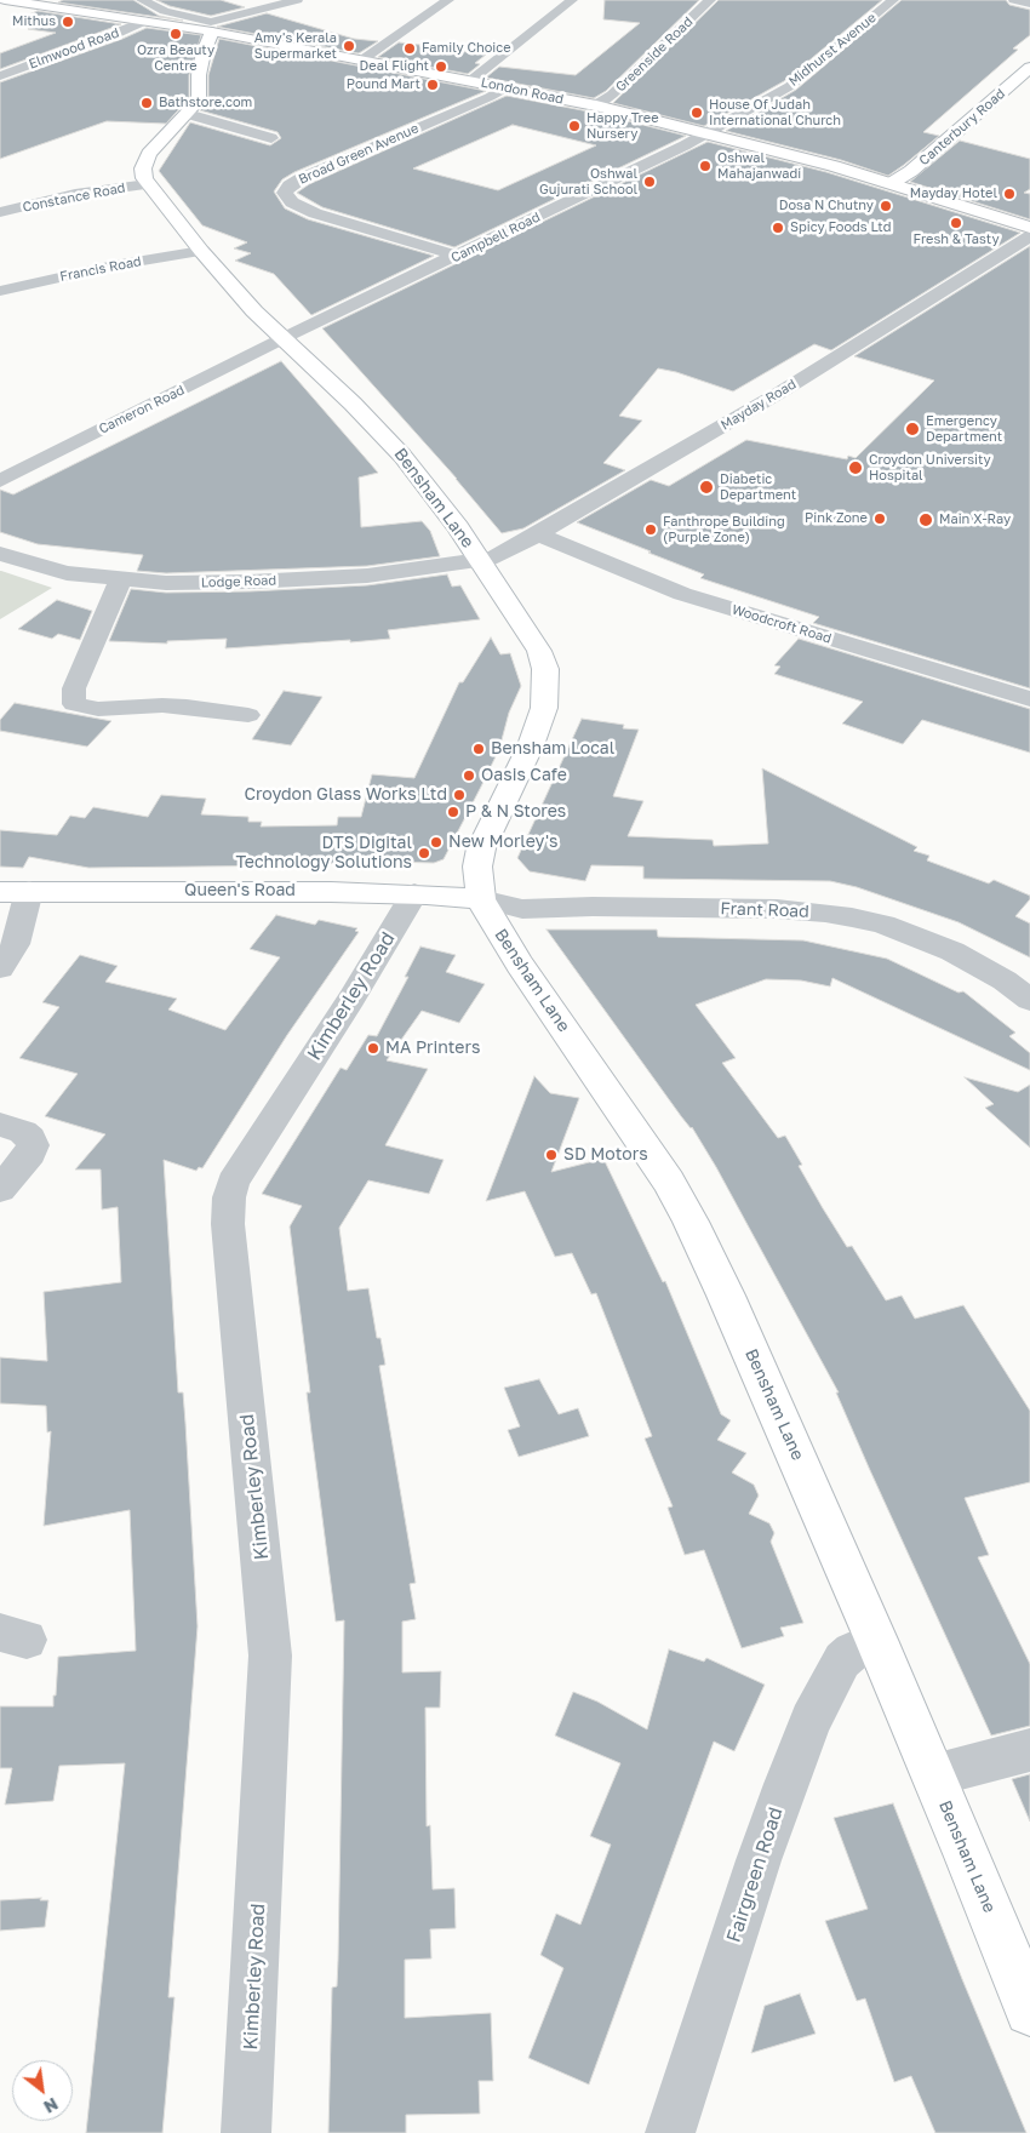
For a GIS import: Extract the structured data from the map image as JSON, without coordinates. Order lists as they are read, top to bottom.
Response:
{
  "streets": {
    "street": [
      "Elmwood Road",
      "Midhurst Avenue",
      "Greenside Road",
      "London Road",
      "Canterbury Road",
      "Broad Green Avenue",
      "Constance Road",
      "Campbell Road",
      "Francis Road",
      "Mayday Road",
      "Cameron Road",
      "Bensham Lane",
      "Lodge Road",
      "Woodcroft Road",
      "Queen's Road",
      "Frant Road",
      "Kimberley Road",
      "Fairgreen Road"
    ]
  },
  "crossings": [
    ["Elmwood Road", "London Road"],
    ["Midhurst Avenue", "London Road"],
    ["Midhurst Avenue", "Campbell Road"],
    ["Greenside Road", "London Road"],
    ["London Road", "Canterbury Road"],
    ["London Road", "Broad Green Avenue"],
    ["London Road", "Campbell Road"],
    ["Broad Green Avenue", "Campbell Road"],
    ["Constance Road", "Bensham Lane"],
    ["Campbell Road", "Cameron Road"],
    ["Campbell Road", "Bensham Lane"],
    ["Francis Road", "Bensham Lane"],
    ["Mayday Road", "Bensham Lane"],
    ["Mayday Road", "Lodge Road"],
    ["Mayday Road", "Woodcroft Road"],
    ["Cameron Road", "Bensham Lane"],
    ["Bensham Lane", "Lodge Road"],
    ["Bensham Lane", "Queen's Road"],
    ["Bensham Lane", "Frant Road"],
    ["Bensham Lane", "Fairgreen Road"],
    ["Queen's Road", "Frant Road"],
    ["Queen's Road", "Kimberley Road"]
  ],
  "places": [
    "Mithus",
    "Ozra Beauty Centre",
    "Amy's Kerala Supermarket",
    "Family Choice",
    "Deal Flight",
    "Pound Mart",
    "Bathstore.com",
    "House Of Judah International Church",
    "Happy Tree Nursery",
    "Oshwal Mahajanwadi",
    "Oshwal Gujurati School",
    "Mayday Hotel",
    "Dosa N Chutny",
    "Fresh & Tasty",
    "Spicy Foods Ltd",
    "Emergency Department",
    "Croydon University Hospital",
    "Diabetic Department",
    "Pink Zone",
    "Main X-Ray",
    "Fanthrope Building (Purple Zone)",
    "Bensham Local",
    "Oasis Cafe",
    "Croydon Glass Works Ltd",
    "P & N Stores",
    "New Morley's",
    "DTS Digital Technology Solutions",
    "MA Printers",
    "SD Motors"
  ],
  "north": "bottom right"
}
